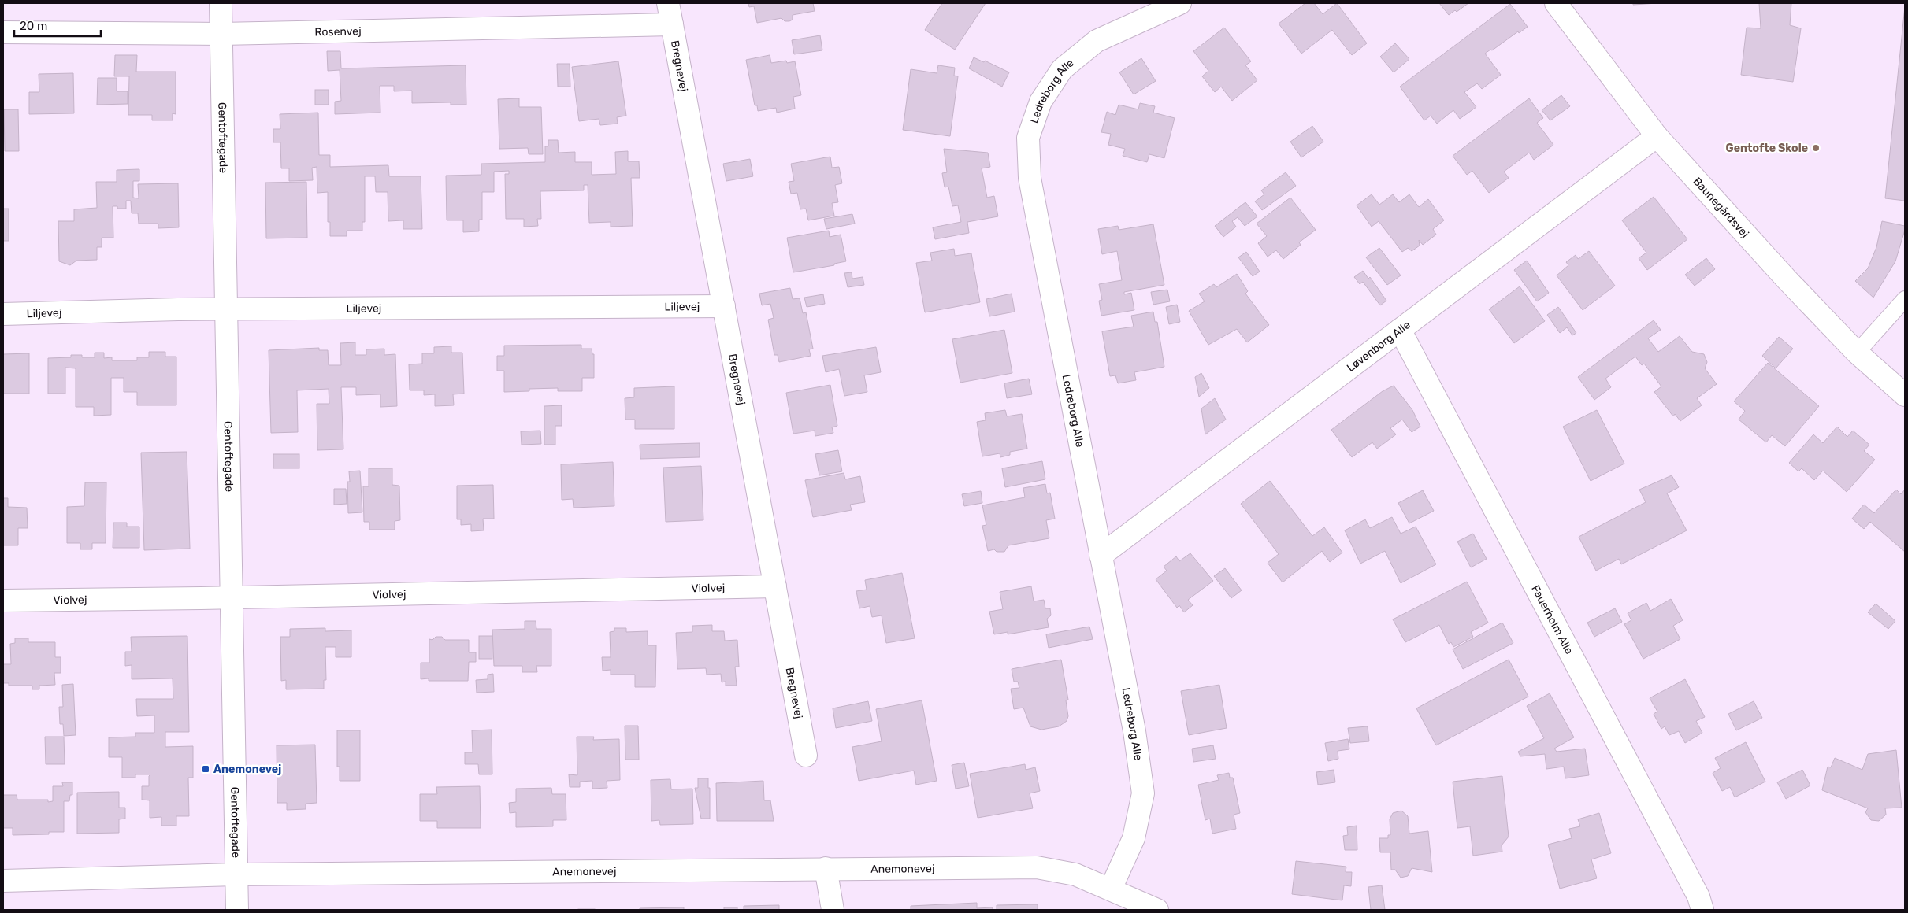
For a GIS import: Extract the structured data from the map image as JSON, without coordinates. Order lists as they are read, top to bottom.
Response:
{
  "streets": {
    "street": [
      "Rosenvej",
      "Bregnevej",
      "Ledreborg Alle",
      "Gentoftegade",
      "Baunegårdsvej",
      "Liljevej",
      "Løvenborg Alle",
      "Violvej",
      "Fauerholm Alle",
      "Anemonevej"
    ]
  },
  "crossings": [
    ["Rosenvej", "Bregnevej"],
    ["Rosenvej", "Gentoftegade"],
    ["Bregnevej", "Liljevej"],
    ["Bregnevej", "Violvej"],
    ["Ledreborg Alle", "Løvenborg Alle"],
    ["Ledreborg Alle", "Anemonevej"],
    ["Gentoftegade", "Liljevej"],
    ["Gentoftegade", "Violvej"],
    ["Gentoftegade", "Anemonevej"],
    ["Baunegårdsvej", "Løvenborg Alle"],
    ["Løvenborg Alle", "Fauerholm Alle"]
  ],
  "places": {
    "other": ["Gentofte Skole"],
    "transit": ["Anemonevej"]
  },
  "scale_bar": "20 m"
}
